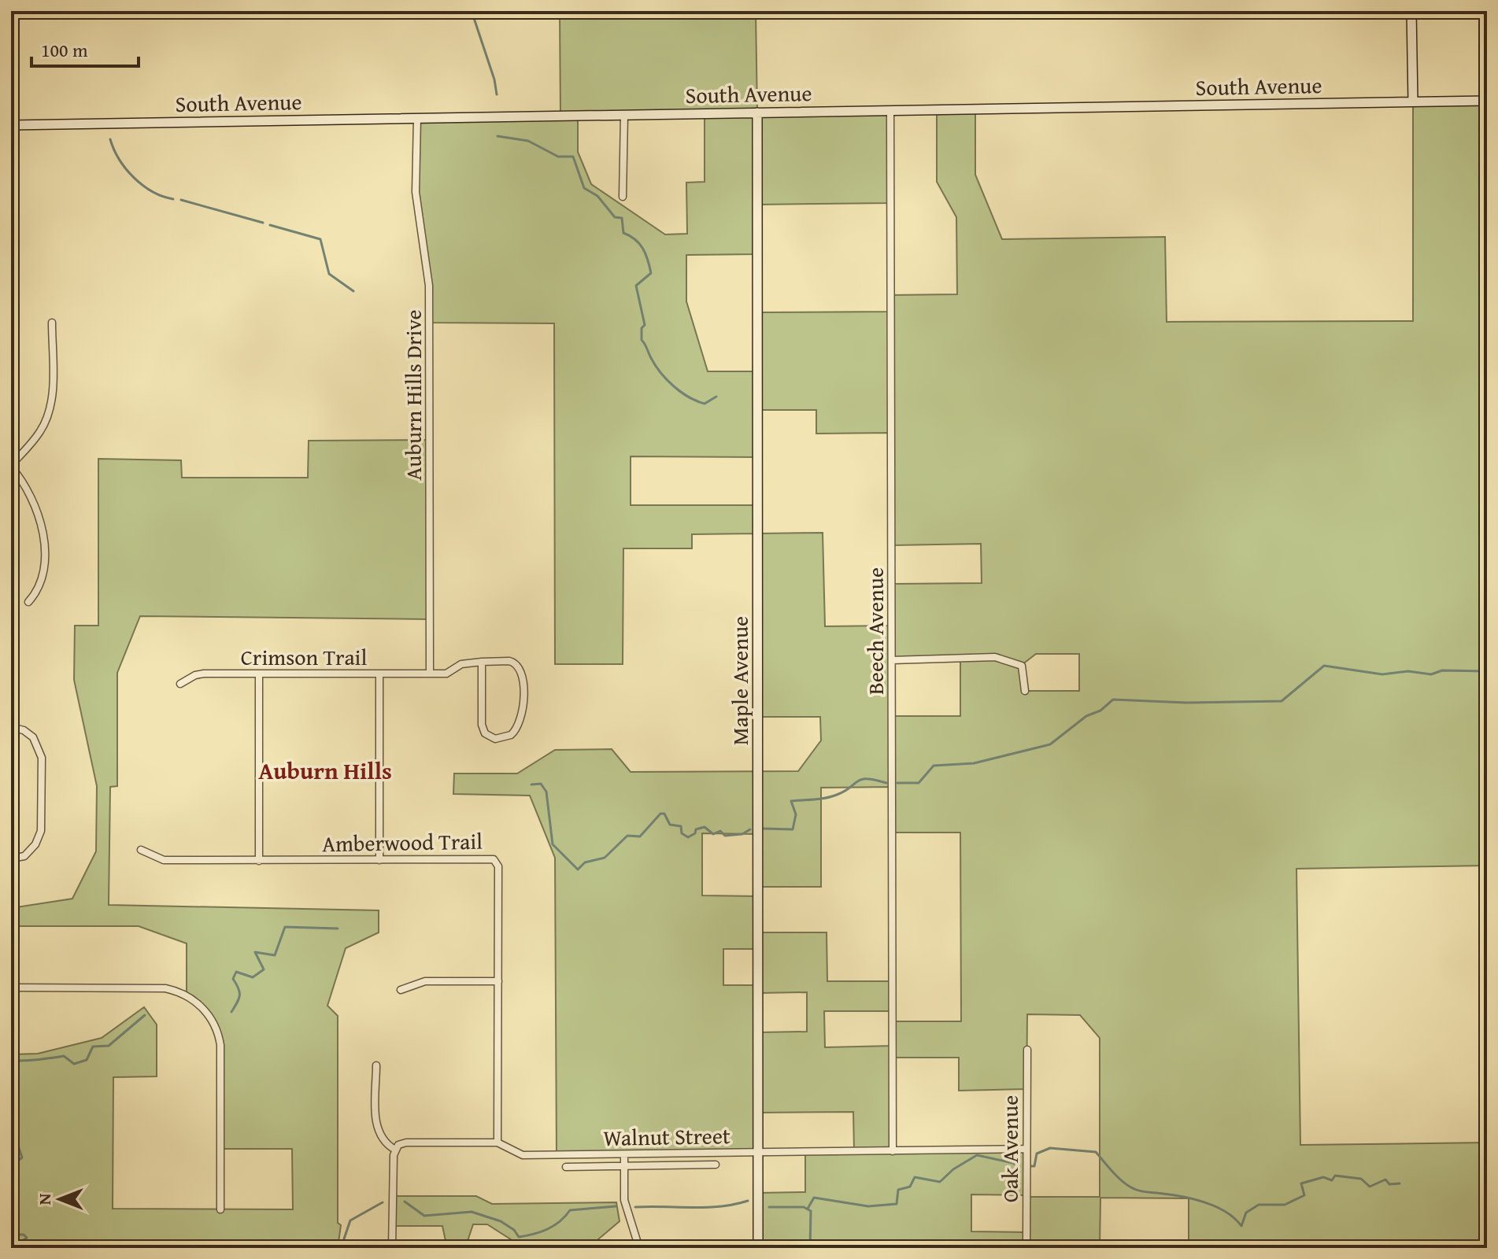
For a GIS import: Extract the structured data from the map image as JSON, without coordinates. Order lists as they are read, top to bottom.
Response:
{
  "streets": {
    "main road": ["South Avenue", "Maple Avenue"],
    "street": [
      "Auburn Hills Drive",
      "Beech Avenue",
      "Crimson Trail",
      "Amberwood Trail",
      "Walnut Street",
      "Oak Avenue"
    ]
  },
  "crossings": [
    ["South Avenue", "Auburn Hills Drive"],
    ["South Avenue", "Beech Avenue"],
    ["South Avenue", "Maple Avenue"],
    ["Auburn Hills Drive", "Crimson Trail"],
    ["Beech Avenue", "Walnut Street"],
    ["Maple Avenue", "Walnut Street"],
    ["Amberwood Trail", "Walnut Street"],
    ["Walnut Street", "Oak Avenue"]
  ],
  "districts": ["Auburn Hills"],
  "scale_bar": "100 m",
  "north": "left"
}
